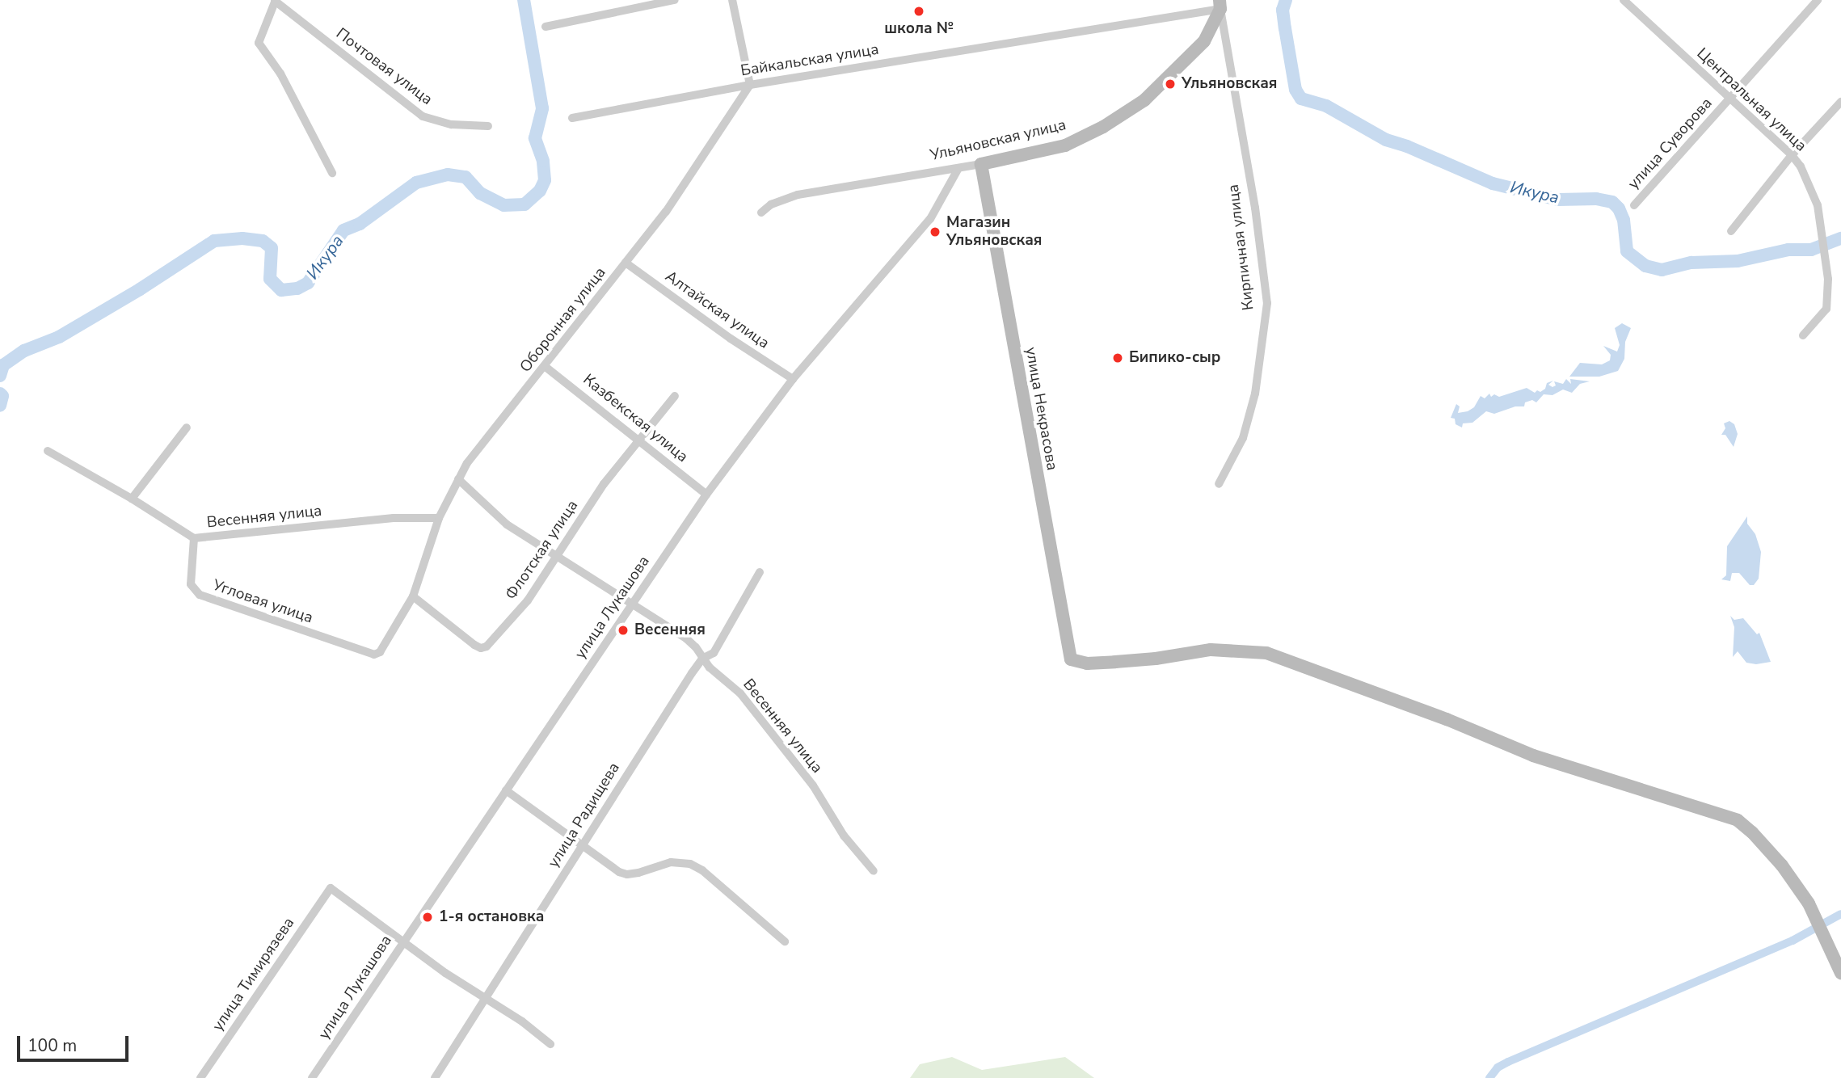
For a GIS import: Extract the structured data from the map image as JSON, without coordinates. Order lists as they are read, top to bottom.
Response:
{
  "streets": {
    "street": [
      "Байкальская улица",
      "Почтовая улица",
      "Центральная улица",
      "Ульяновская улица",
      "улица Суворова",
      "Кирпичная улица",
      "Алтайская улица",
      "Оборонная улица",
      "улица Некрасова",
      "Казбекская улица",
      "Весенняя улица",
      "Флотская улица",
      "Угловая улица",
      "улица Лукашова",
      "улица Радищева",
      "улица Тимирязева"
    ]
  },
  "crossings": [
    ["Байкальская улица", "Ульяновская улица"],
    ["Байкальская улица", "Кирпичная улица"],
    ["Байкальская улица", "Оборонная улица"],
    ["Центральная улица", "улица Суворова"],
    ["Ульяновская улица", "Кирпичная улица"],
    ["Ульяновская улица", "улица Некрасова"],
    ["Ульяновская улица", "улица Лукашова"],
    ["Алтайская улица", "Оборонная улица"],
    ["Алтайская улица", "улица Лукашова"],
    ["Оборонная улица", "Казбекская улица"],
    ["Оборонная улица", "Весенняя улица"],
    ["Оборонная улица", "Флотская улица"],
    ["Оборонная улица", "Угловая улица"],
    ["Казбекская улица", "Флотская улица"],
    ["Казбекская улица", "улица Лукашова"],
    ["Весенняя улица", "Флотская улица"],
    ["Весенняя улица", "Угловая улица"],
    ["Весенняя улица", "улица Лукашова"],
    ["Весенняя улица", "улица Радищева"],
    ["улица Лукашова", "улица Тимирязева"]
  ],
  "water": ["Икура"],
  "places": [
    "школа №",
    "Ульяновская",
    "Магазин Ульяновская",
    "Бипико-сыр",
    "Весенняя",
    "1-я остановка"
  ],
  "scale_bar": "100 m"
}
